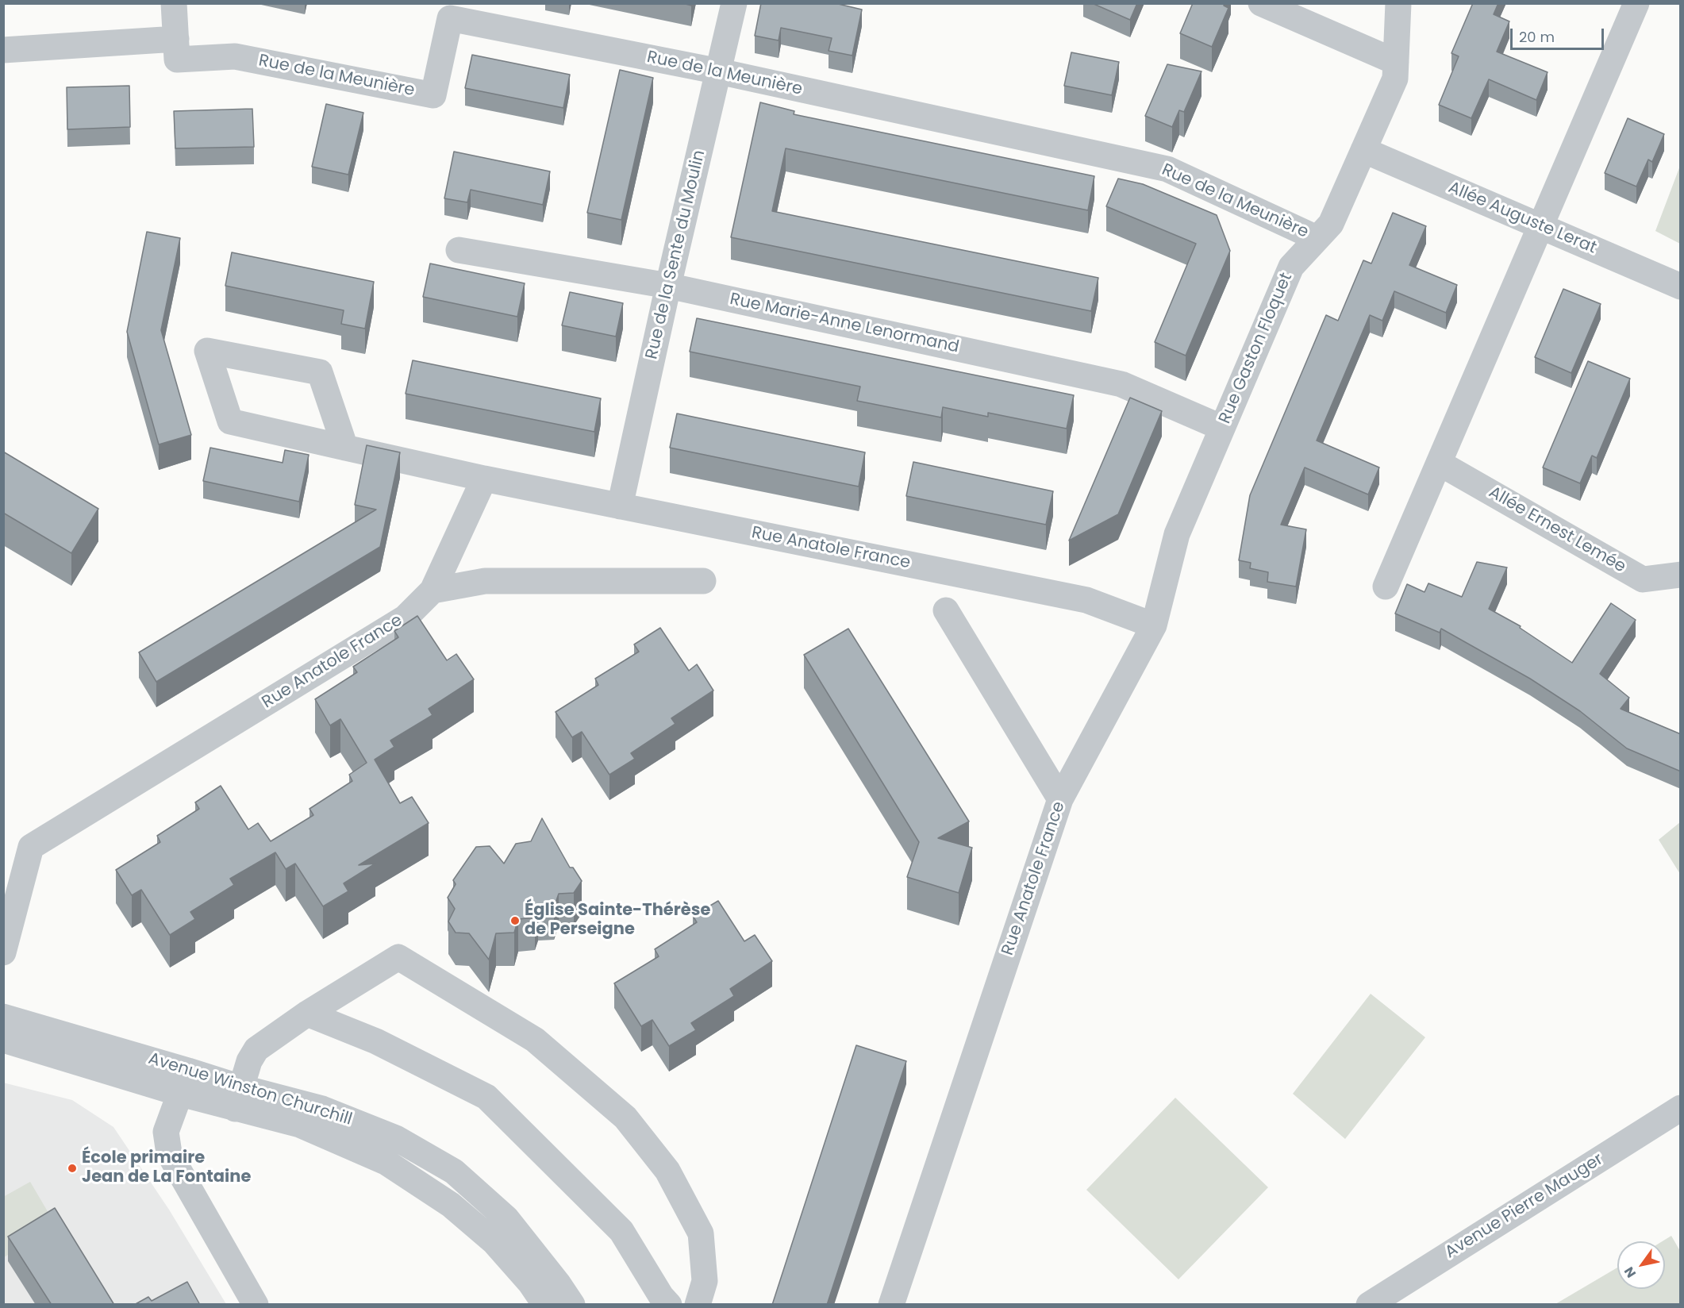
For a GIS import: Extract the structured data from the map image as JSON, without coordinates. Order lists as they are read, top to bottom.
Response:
{
  "streets": {
    "street": [
      "Rue de la Meunière",
      "Allée Auguste Lerat",
      "Rue de la Sente du Moulin",
      "Rue Marie-Anne Lenormand",
      "Rue Gaston Floquet",
      "Allée Ernest Lemée",
      "Rue Anatole France",
      "Avenue Winston Churchill",
      "Avenue Pierre Mauger"
    ]
  },
  "crossings": [
    ["Rue de la Meunière", "Rue de la Sente du Moulin"],
    ["Rue de la Meunière", "Rue Gaston Floquet"],
    ["Allée Auguste Lerat", "Rue Gaston Floquet"],
    ["Rue de la Sente du Moulin", "Rue Marie-Anne Lenormand"],
    ["Rue de la Sente du Moulin", "Rue Anatole France"],
    ["Rue Marie-Anne Lenormand", "Rue Gaston Floquet"],
    ["Rue Gaston Floquet", "Rue Anatole France"]
  ],
  "places": ["Église Sainte-Thérèse de Perseigne", "École primaire Jean de La Fontaine"],
  "scale_bar": "20 m",
  "north": "bottom left"
}
